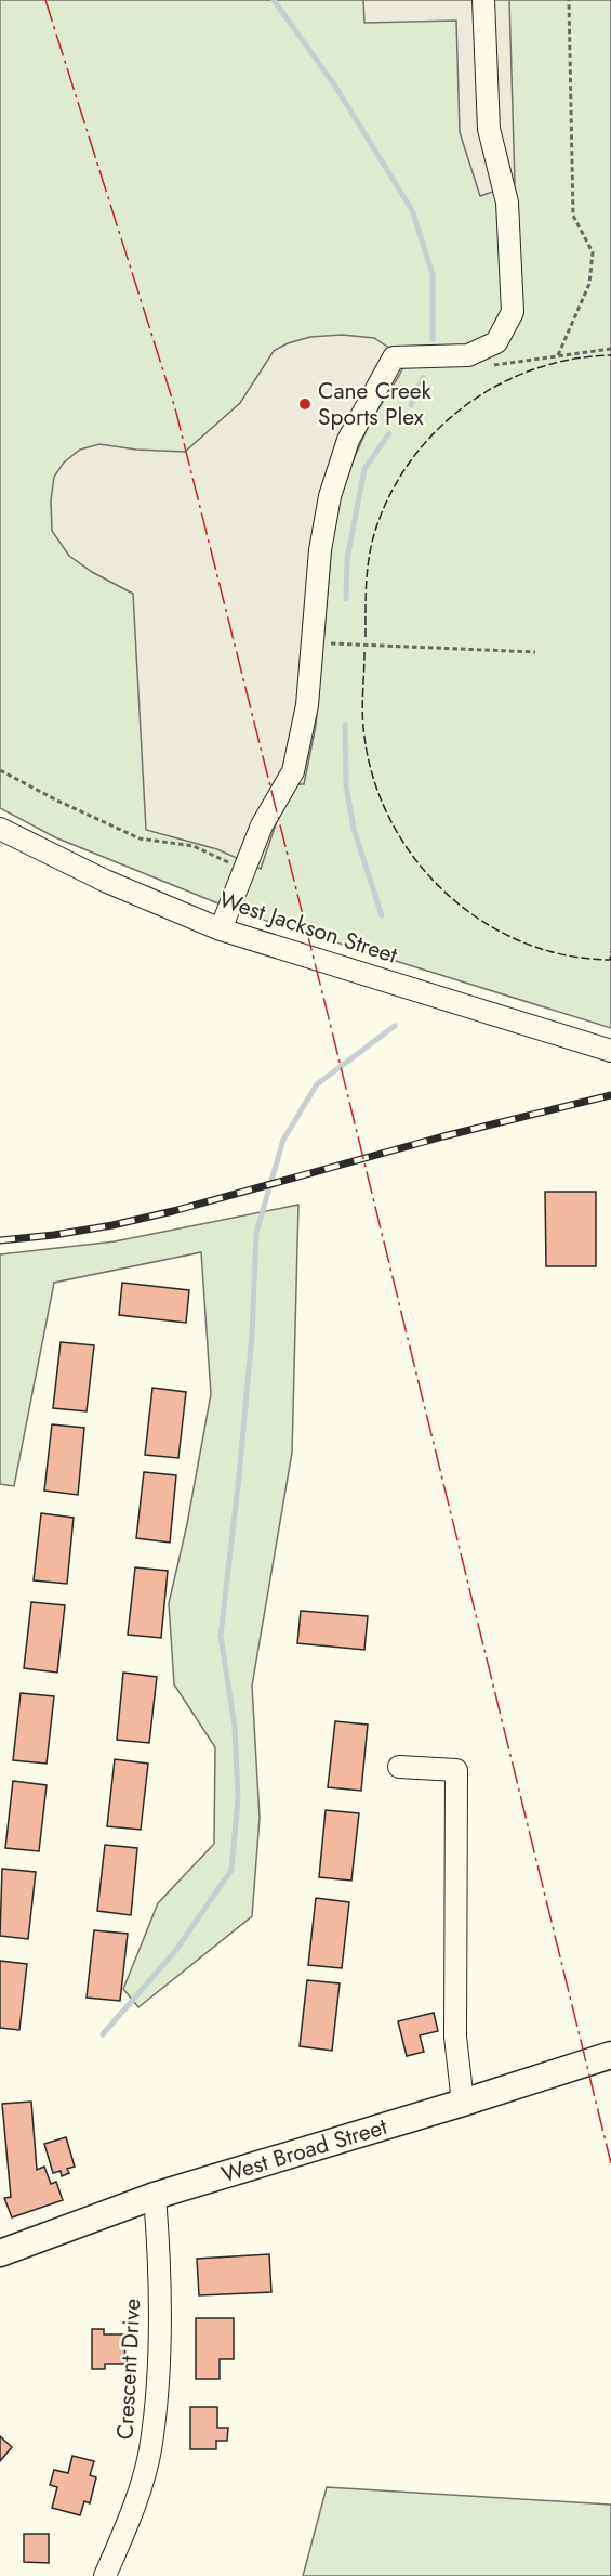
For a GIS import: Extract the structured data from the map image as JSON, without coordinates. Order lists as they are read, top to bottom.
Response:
{
  "streets": {
    "main road": ["West Broad Street"],
    "street": ["West Jackson Street", "Crescent Drive"]
  },
  "crossings": [
    ["West Broad Street", "Crescent Drive"]
  ],
  "places": ["Cane Creek Sports Plex"]
}
